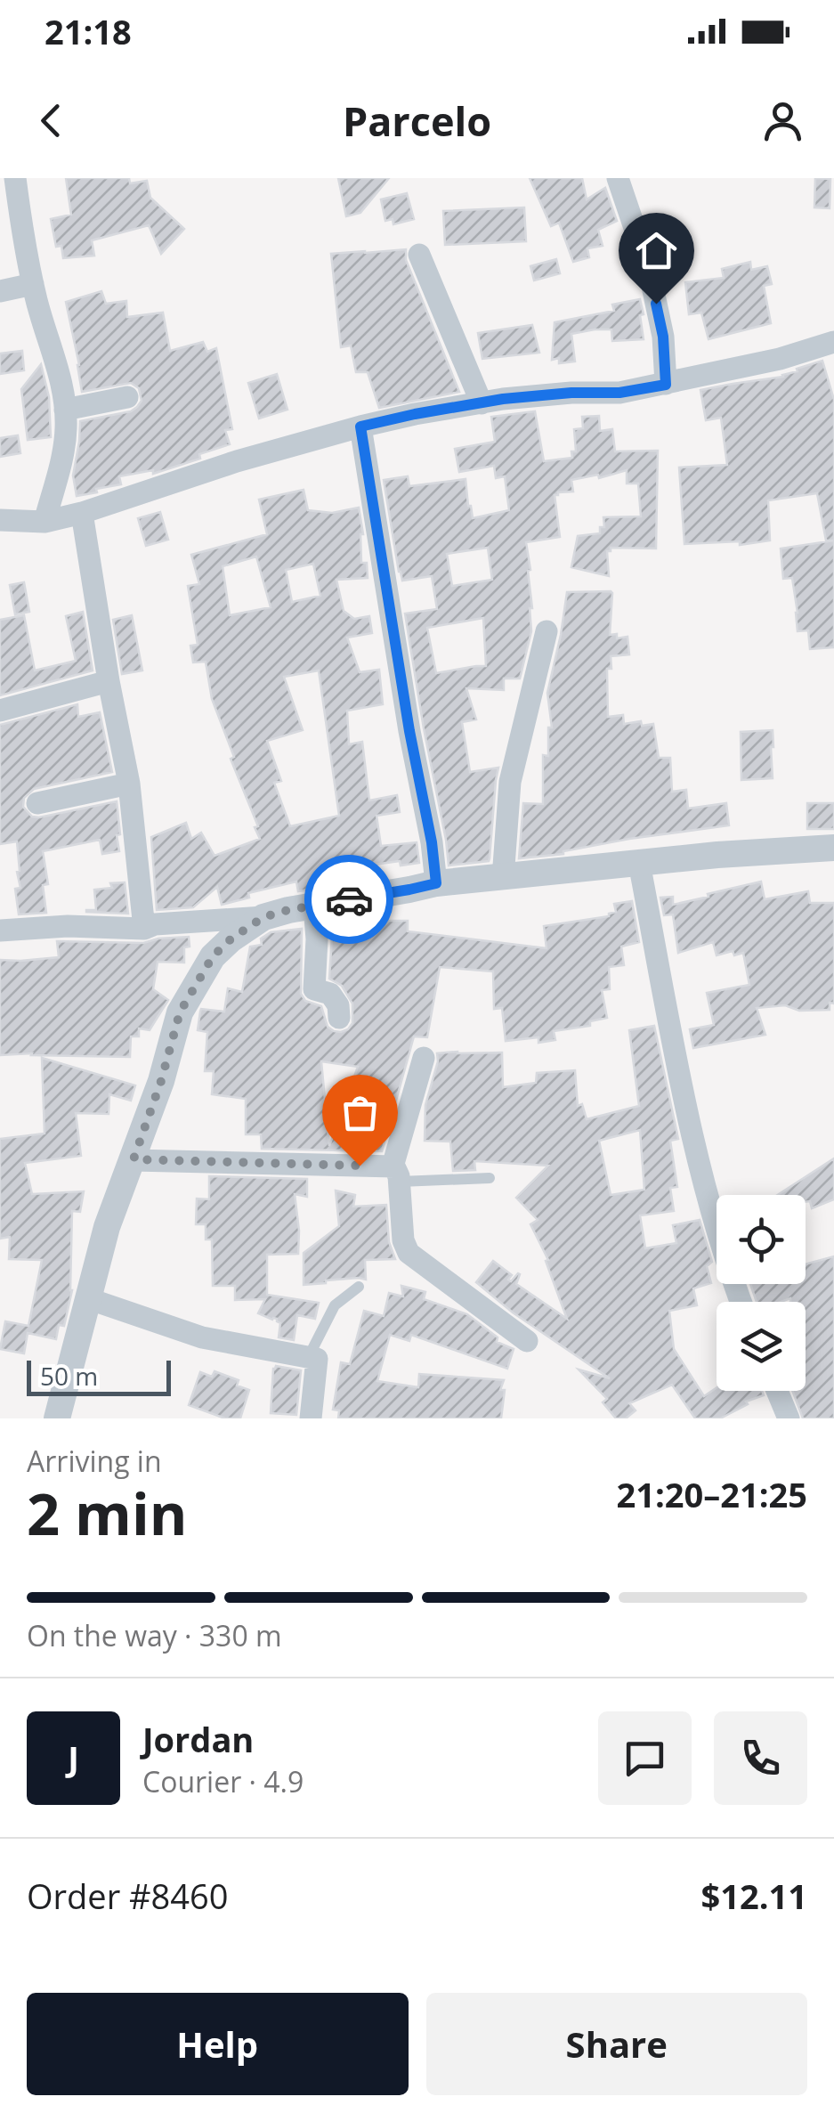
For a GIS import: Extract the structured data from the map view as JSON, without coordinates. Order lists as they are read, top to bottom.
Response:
{
  "scale_bar": "50 m",
  "page": {
    "status": "21:18",
    "header": "Parcelo",
    "scale": "50 m",
    "heading": ["2 min", "Arriving in", "21:20–21:25"],
    "panel": [
      "Jordan",
      "Courier · 4.9",
      "Order #8460",
      "$12.11"
    ],
    "bar": "On the way · 330 m",
    "round": "J",
    "buttons": ["Help", "Share"]
  }
}
